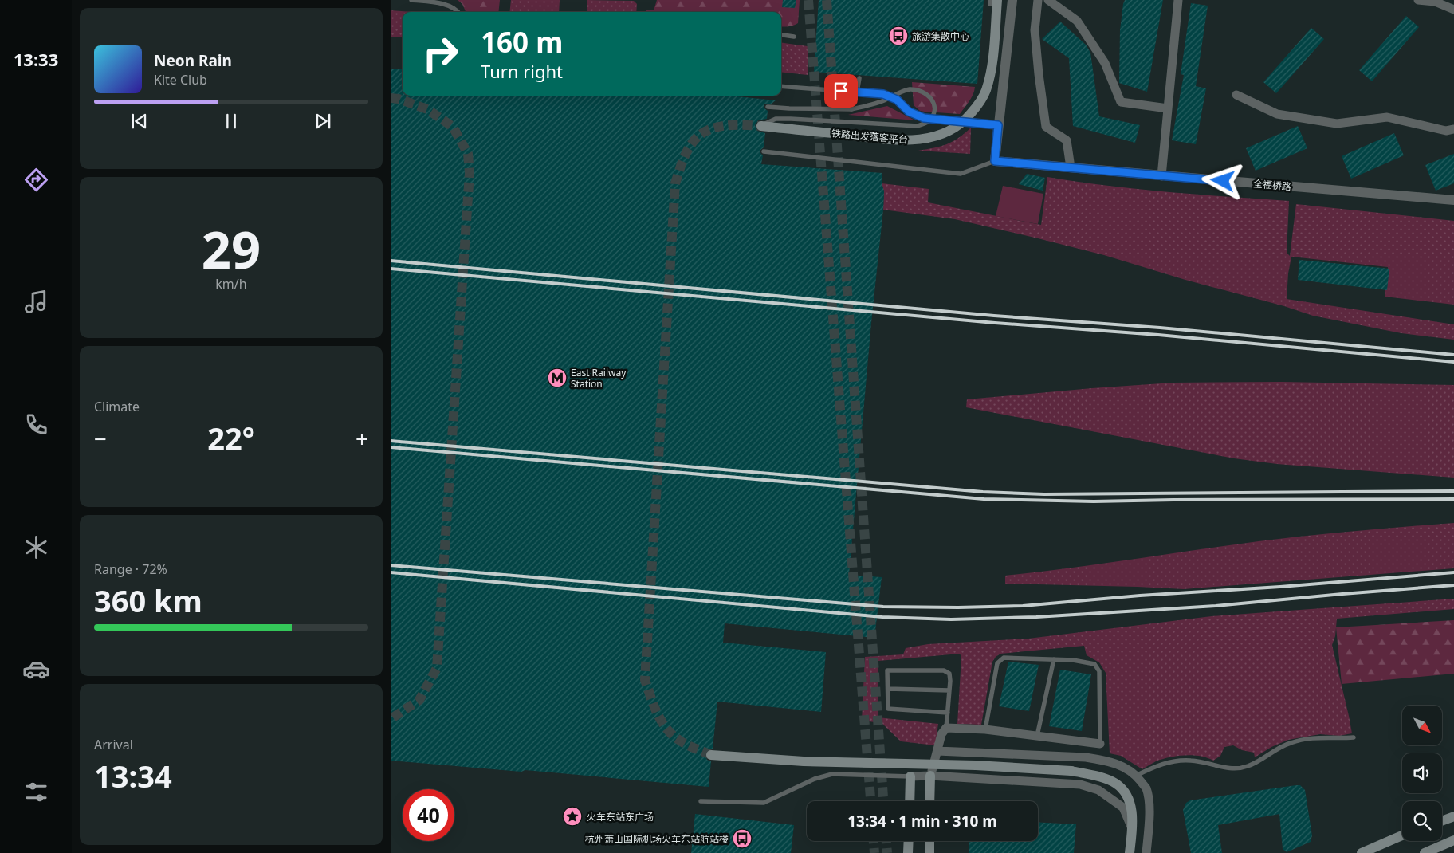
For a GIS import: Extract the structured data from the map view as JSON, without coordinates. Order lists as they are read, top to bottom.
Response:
{
  "streets": {
    "main road": ["铁路出发落客平台"],
    "street": ["全福桥路"]
  },
  "places": {
    "bus stop": ["旅游集散中心", "杭州萧山国际机场火车东站航站楼"],
    "metro station": ["East Railway Station"],
    "place": ["火车东站东广场"]
  },
  "north": "bottom right",
  "page": {
    "tabs": "13:33",
    "turn": ["160 m", "Turn right"],
    "song": ["Neon Rain", "Kite Club"],
    "tile": [
      ["29", "km/h"],
      "Climate",
      ["Range · 72%", "360 km"],
      ["Arrival", "13:34"]
    ],
    "heat": ["−", "22°", "+"],
    "limit": "40",
    "trip": "13:34 · 1 min · 310 m"
  }
}
